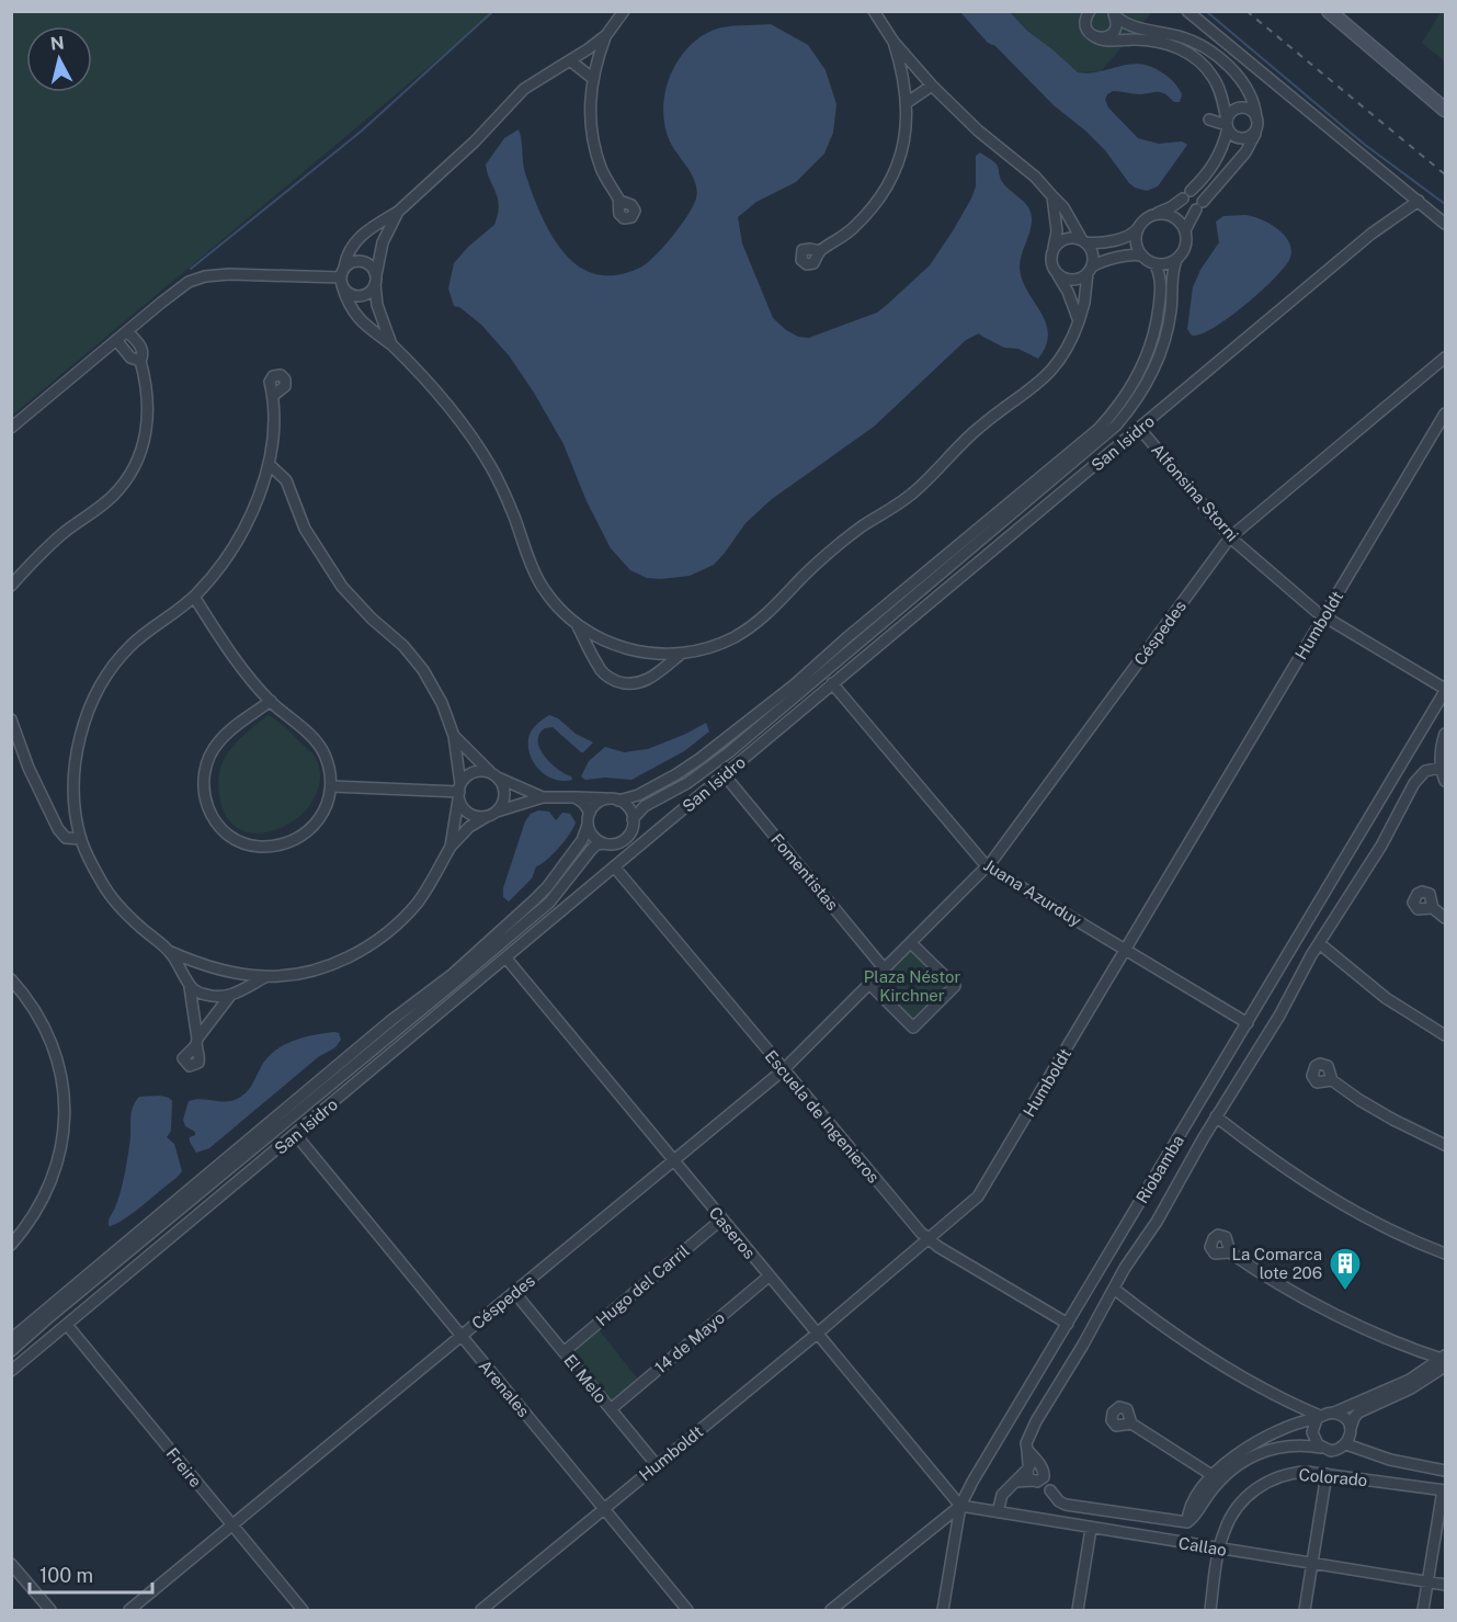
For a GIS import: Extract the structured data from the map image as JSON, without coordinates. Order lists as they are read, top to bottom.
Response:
{
  "streets": {
    "street": [
      "San Isidro",
      "Alfonsina Storni",
      "Humboldt",
      "Céspedes",
      "Fomentistas",
      "Juana Azurduy",
      "Escuela de Ingenieros",
      "Riobamba",
      "Caseros",
      "Hugo del Carril",
      "14 de Mayo",
      "El Melo",
      "Arenales",
      "Freire",
      "Colorado",
      "Callao"
    ]
  },
  "crossings": [
    ["San Isidro", "Alfonsina Storni"],
    ["San Isidro", "Fomentistas"],
    ["San Isidro", "Juana Azurduy"],
    ["San Isidro", "Escuela de Ingenieros"],
    ["San Isidro", "Caseros"],
    ["San Isidro", "Arenales"],
    ["San Isidro", "Freire"],
    ["Alfonsina Storni", "Humboldt"],
    ["Alfonsina Storni", "Céspedes"],
    ["Alfonsina Storni", "Riobamba"],
    ["Humboldt", "Juana Azurduy"],
    ["Humboldt", "Escuela de Ingenieros"],
    ["Humboldt", "Caseros"],
    ["Humboldt", "El Melo"],
    ["Humboldt", "Arenales"],
    ["Céspedes", "Fomentistas"],
    ["Céspedes", "Juana Azurduy"],
    ["Céspedes", "Escuela de Ingenieros"],
    ["Céspedes", "Caseros"],
    ["Céspedes", "El Melo"],
    ["Céspedes", "Arenales"],
    ["Céspedes", "Freire"],
    ["Juana Azurduy", "Riobamba"],
    ["Escuela de Ingenieros", "Riobamba"],
    ["Riobamba", "Caseros"],
    ["Riobamba", "Callao"],
    ["Caseros", "Hugo del Carril"],
    ["Caseros", "14 de Mayo"],
    ["Caseros", "Callao"],
    ["Hugo del Carril", "El Melo"],
    ["14 de Mayo", "El Melo"],
    ["Colorado", "Callao"]
  ],
  "parks": ["Plaza Néstor Kirchner"],
  "places": {
    "building": ["La Comarca lote 206"]
  },
  "scale_bar": "100 m",
  "north": "top"
}
